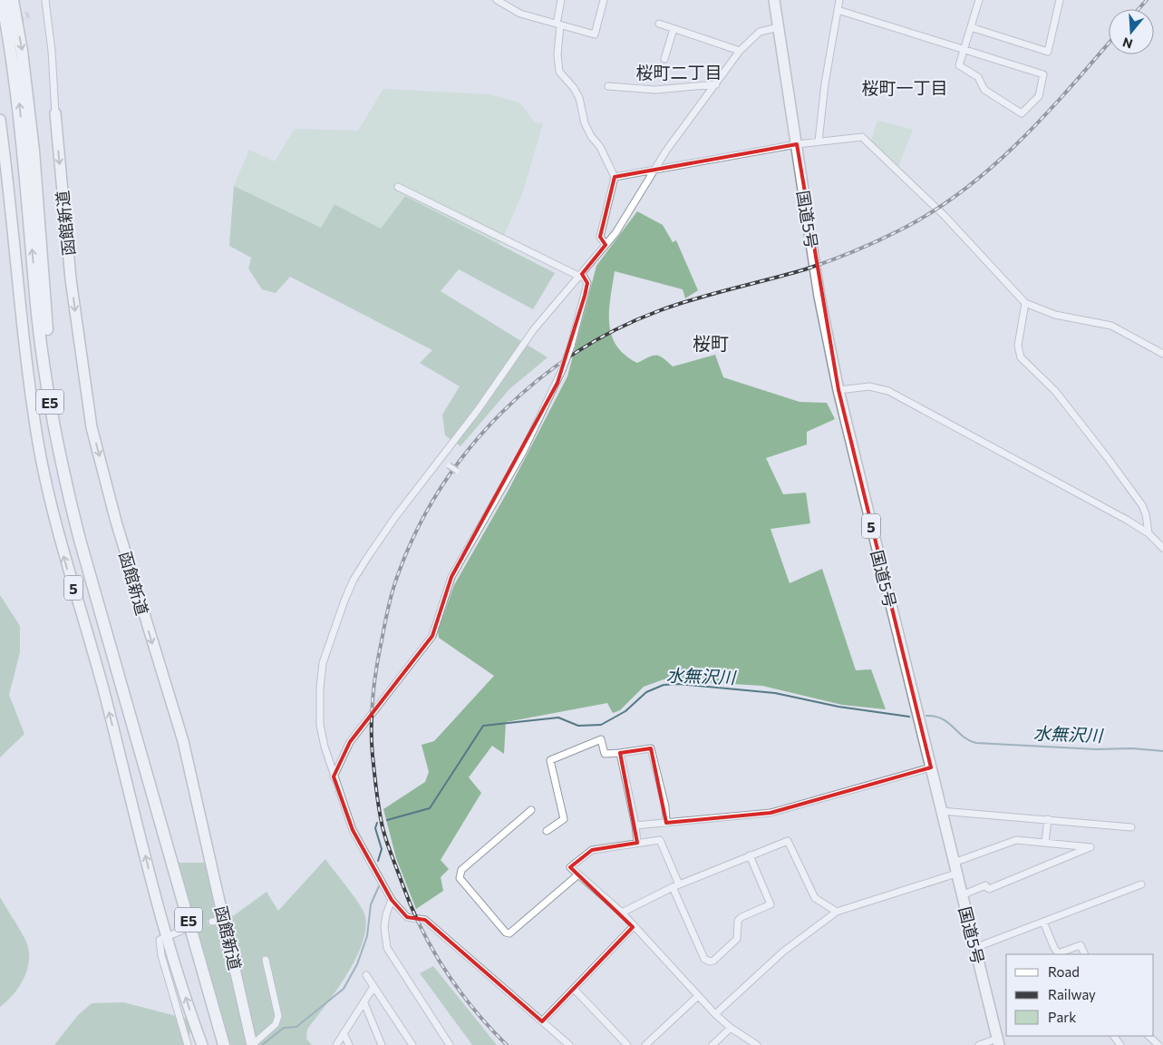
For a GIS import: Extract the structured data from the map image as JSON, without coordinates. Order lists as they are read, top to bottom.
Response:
{
  "streets": {
    "highway": [
      "国道5号",
      "函館新道",
      "E5",
      "5"
    ]
  },
  "districts": ["桜町二丁目", "桜町一丁目", "桜町"],
  "water": ["水無沢川"],
  "legend": ["Road", "Railway", "Park"],
  "north": "bottom"
}
